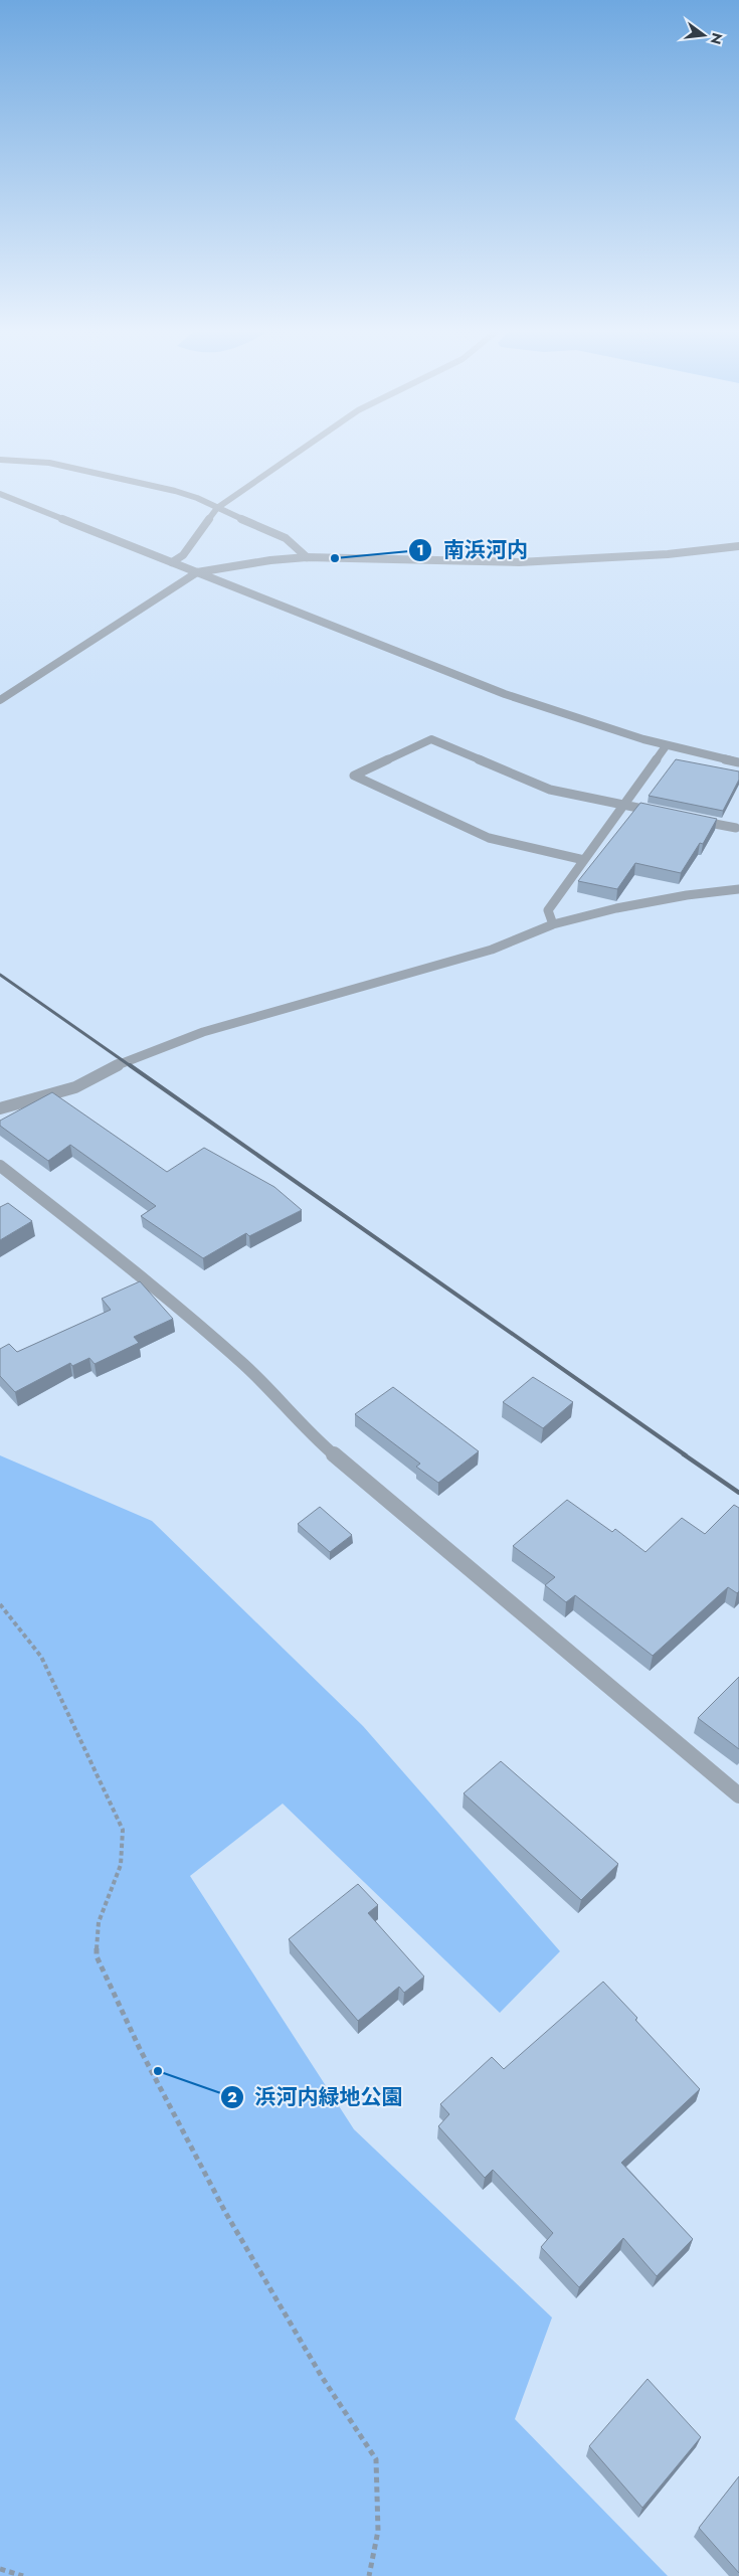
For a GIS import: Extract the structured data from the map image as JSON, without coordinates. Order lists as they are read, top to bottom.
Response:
{
  "places": ["南浜河内", "浜河内緑地公園"],
  "north": "right"
}
